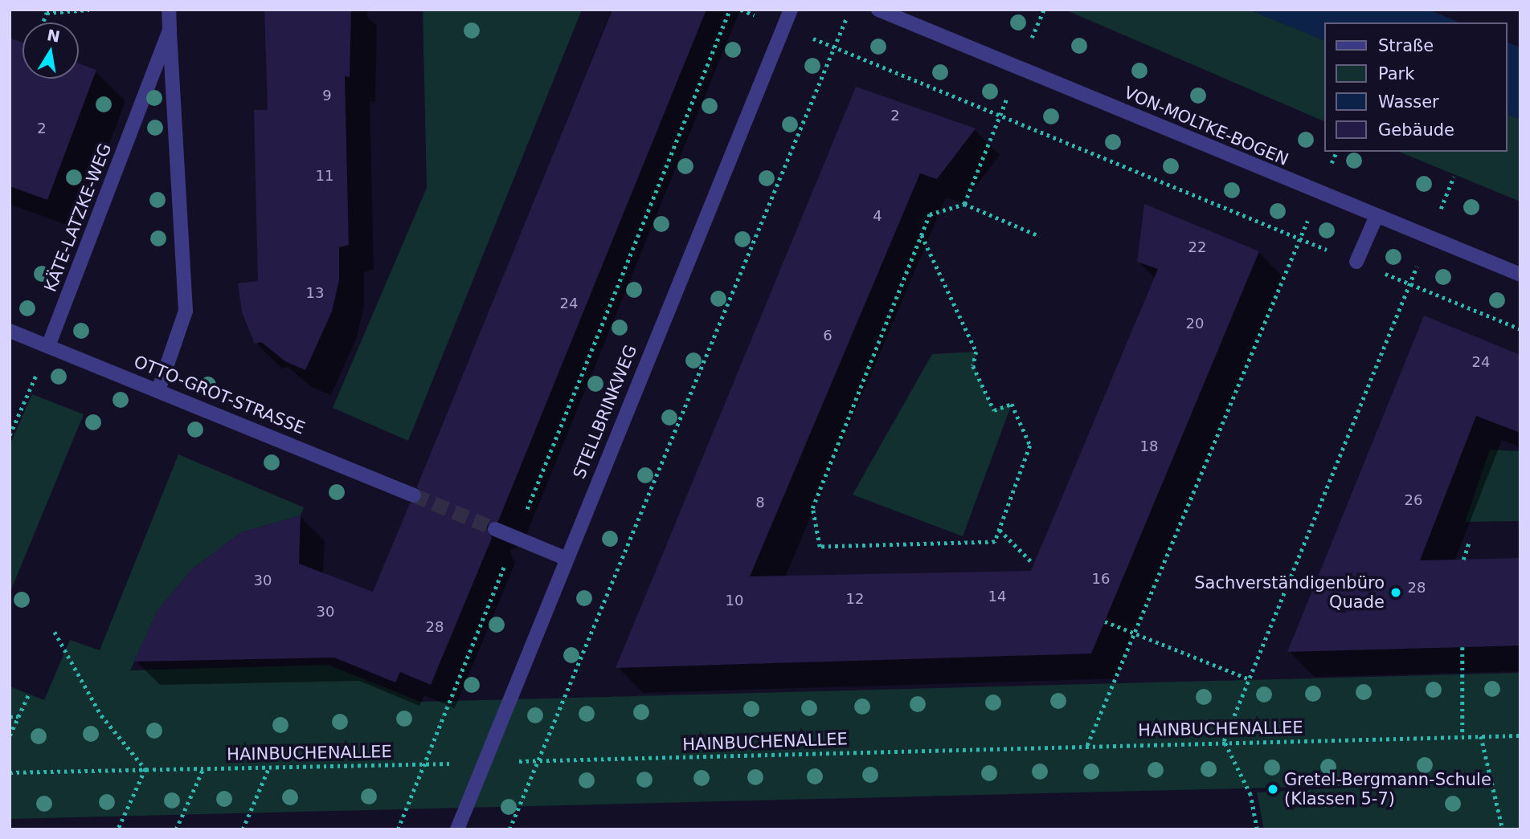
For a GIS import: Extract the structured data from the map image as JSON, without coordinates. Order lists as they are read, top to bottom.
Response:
{
  "streets": {
    "street": [
      "VON-MOLTKE-BOGEN",
      "KÄTE-LATZKE-WEG",
      "OTTO-GROT-STRASSE",
      "STELLBRINKWEG"
    ],
    "path": ["HAINBUCHENALLEE"]
  },
  "crossings": [
    ["KÄTE-LATZKE-WEG", "OTTO-GROT-STRASSE"],
    ["STELLBRINKWEG", "HAINBUCHENALLEE"]
  ],
  "places": ["Sachverständigenbüro Quade", "Gretel-Bergmann-Schule (Klassen 5-7)"],
  "house_numbers": [
    "9",
    "2",
    "2",
    "11",
    "4",
    "22",
    "13",
    "24",
    "20",
    "6",
    "24",
    "18",
    "26",
    "8",
    "16",
    "30",
    "28",
    "14",
    "12",
    "10",
    "30",
    "28"
  ],
  "legend": [
    "Straße",
    "Park",
    "Wasser",
    "Gebäude"
  ],
  "north": "top"
}
